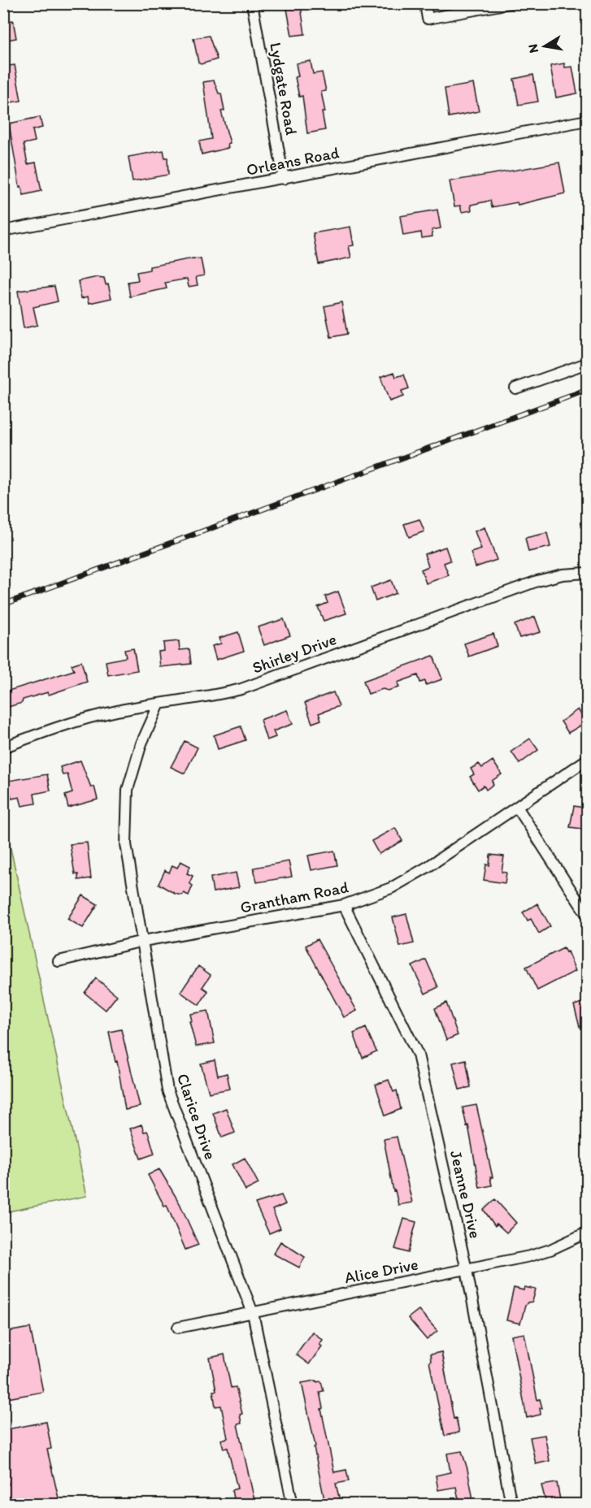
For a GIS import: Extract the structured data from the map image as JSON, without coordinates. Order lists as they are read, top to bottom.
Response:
{
  "streets": {
    "street": [
      "Lydgate Road",
      "Orleans Road",
      "Shirley Drive",
      "Grantham Road",
      "Clarice Drive",
      "Jeanne Drive",
      "Alice Drive"
    ]
  },
  "crossings": [
    ["Lydgate Road", "Orleans Road"],
    ["Shirley Drive", "Clarice Drive"],
    ["Grantham Road", "Clarice Drive"],
    ["Grantham Road", "Jeanne Drive"],
    ["Clarice Drive", "Alice Drive"],
    ["Jeanne Drive", "Alice Drive"]
  ],
  "north": "left"
}
